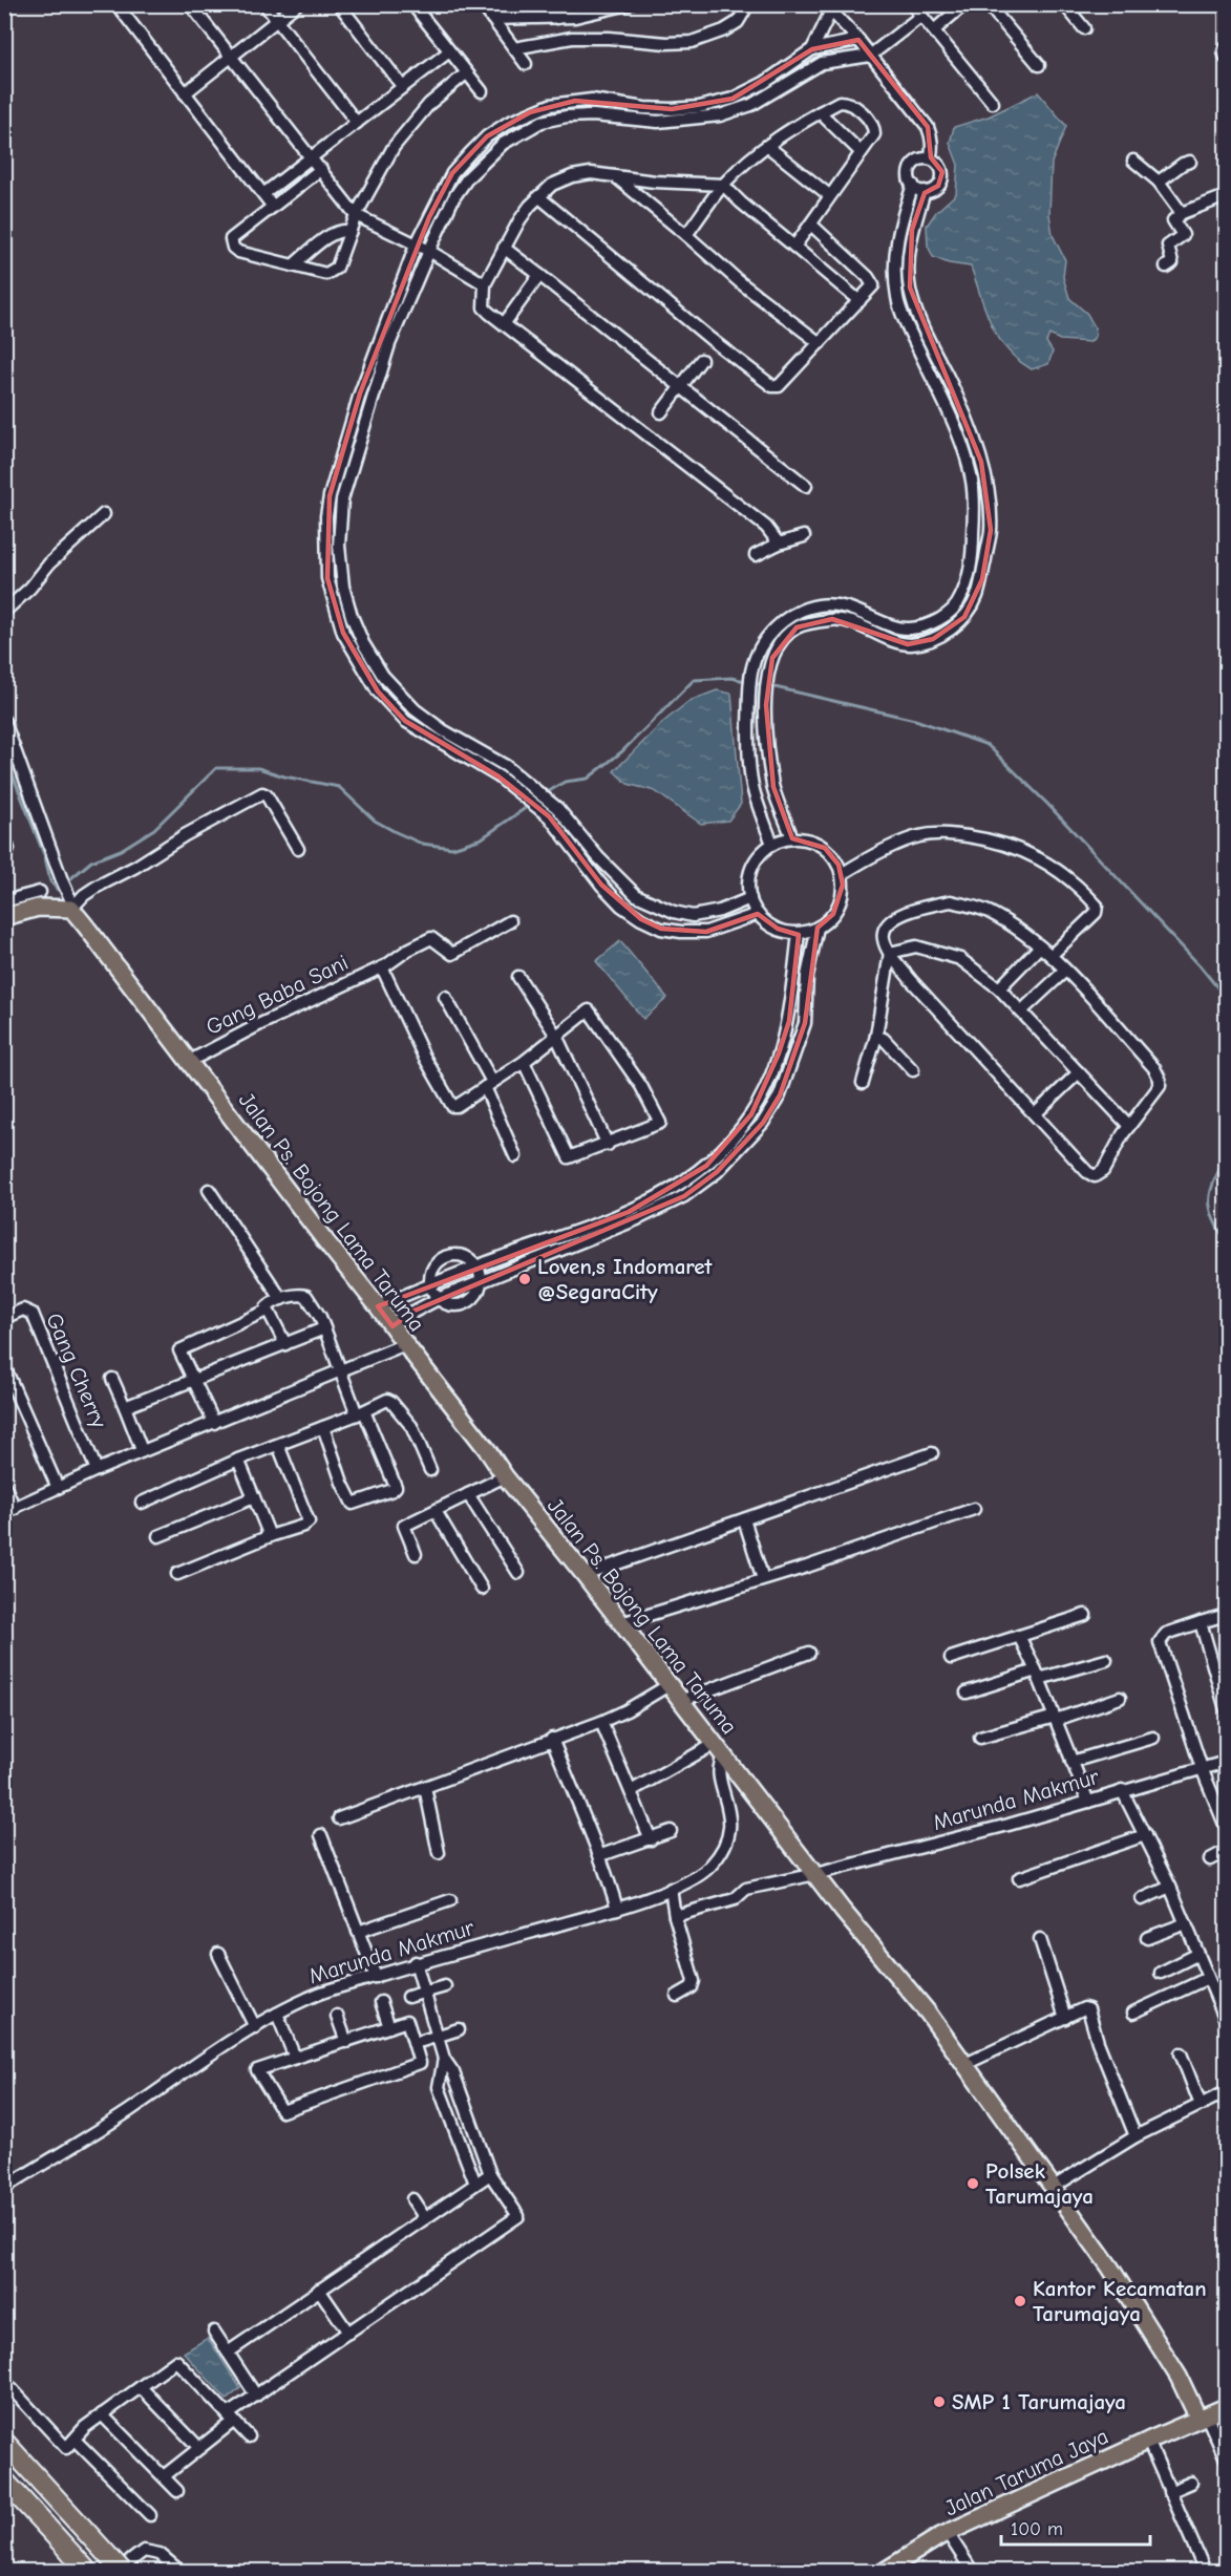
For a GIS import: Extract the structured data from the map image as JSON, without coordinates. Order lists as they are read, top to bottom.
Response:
{
  "streets": {
    "main road": ["Jalan Ps. Bojong Lama Taruma", "Jalan Taruma Jaya"],
    "street": ["Gang Baba Sani", "Gang Cherry", "Marunda Makmur"]
  },
  "crossings": [
    ["Gang Baba Sani", "Jalan Ps. Bojong Lama Taruma"],
    ["Jalan Ps. Bojong Lama Taruma", "Marunda Makmur"],
    ["Jalan Ps. Bojong Lama Taruma", "Jalan Taruma Jaya"]
  ],
  "places": [
    "Loven,s Indomaret @SegaraCity",
    "Polsek Tarumajaya",
    "Kantor Kecamatan Tarumajaya",
    "SMP 1 Tarumajaya"
  ],
  "scale_bar": "100 m"
}
